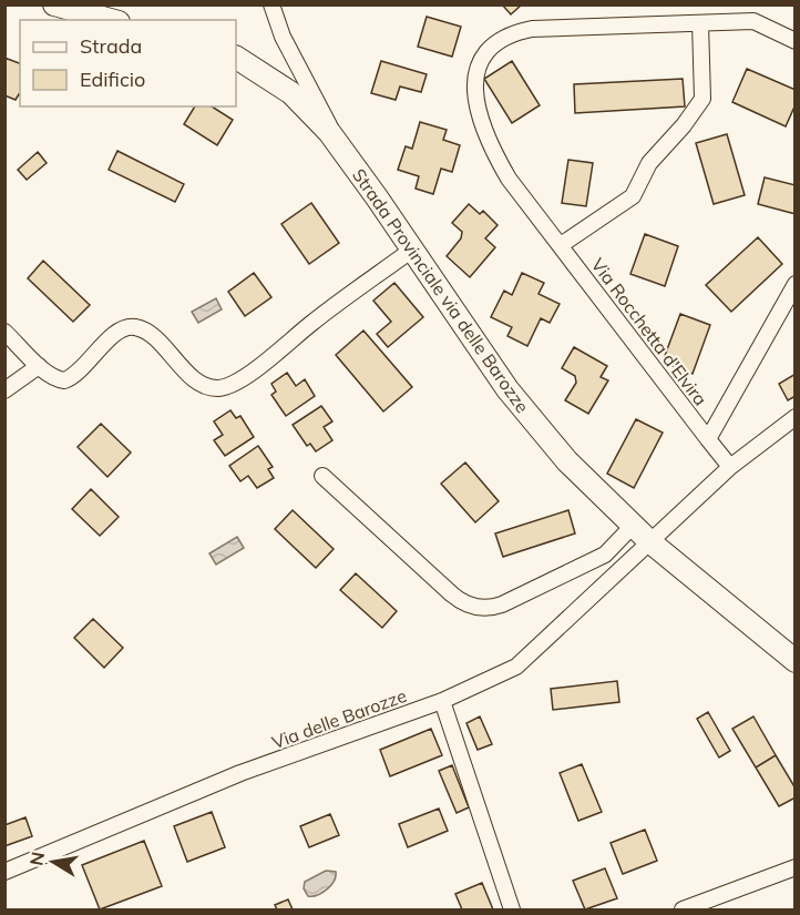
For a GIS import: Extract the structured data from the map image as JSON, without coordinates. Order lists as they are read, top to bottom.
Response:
{
  "streets": {
    "main road": ["Strada Provinciale via delle Barozze"],
    "street": ["Via Rocchetta d'Elvira", "Via delle Barozze"]
  },
  "crossings": [
    ["Strada Provinciale via delle Barozze", "Via delle Barozze"]
  ],
  "legend": ["Strada", "Edificio"],
  "north": "left"
}
